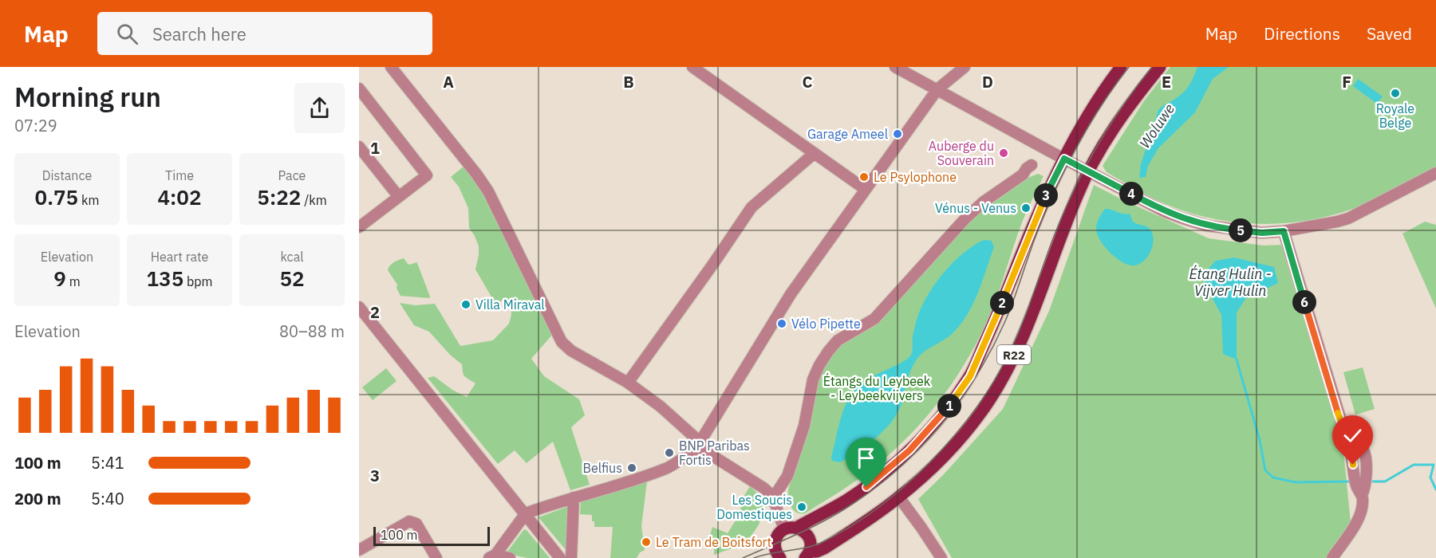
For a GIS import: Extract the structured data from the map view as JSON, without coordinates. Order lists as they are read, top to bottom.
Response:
{
  "streets": {
    "main road": ["R22"]
  },
  "water": ["Woluwe", "Étang Hulin - Vijver Hulin"],
  "parks": ["Étangs du Leybeek - Leybeekvijvers"],
  "places": [
    "Royale Belge",
    "Garage Ameel",
    "Auberge du Souverain",
    "Le Psylophone",
    "Vénus - Venus",
    "Villa Miraval",
    "Vélo Pipette",
    "BNP Paribas Fortis",
    "Belfius",
    "Les Soucis Domestiques",
    "Le Tram de Boitsfort"
  ],
  "scale_bar": "100 m",
  "page": {
    "header": "Map",
    "search": "Search here",
    "nav": ["Map", "Directions", "Saved"],
    "heading": ["Morning run", "07:29"],
    "stats": [
      ["Distance", "0.75 km"],
      ["Time", "4:02"],
      ["Pace", "5:22 /km"],
      ["Elevation", "9 m"],
      ["Heart rate", "135 bpm"],
      ["kcal", "52"]
    ],
    "pins": [
      "4",
      "3",
      "5",
      "6",
      "2",
      "1"
    ],
    "chart": ["Elevation", "80–88 m"],
    "list": [
      {
        "name": "100 m",
        "note": "5:41"
      },
      {
        "name": "200 m",
        "note": "5:40"
      }
    ],
    "scale": "100 m"
  },
  "grid": {
    "columns": [
      "A",
      "B",
      "C",
      "D",
      "E",
      "F"
    ],
    "rows": ["1", "2", "3"]
  }
}
